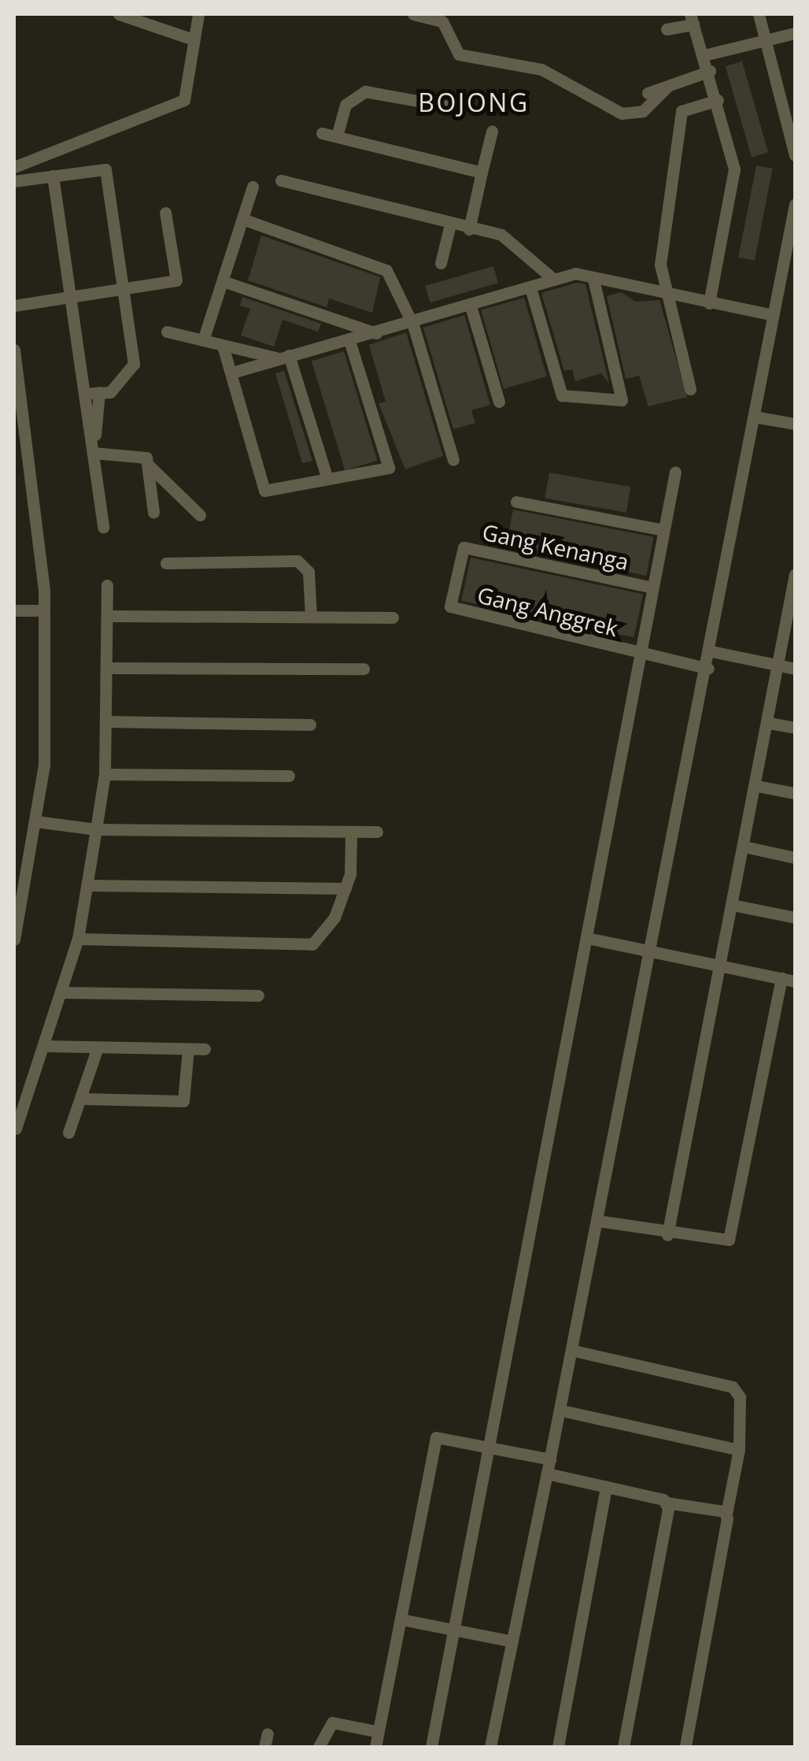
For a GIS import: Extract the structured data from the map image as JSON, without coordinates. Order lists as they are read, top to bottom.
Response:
{
  "streets": {
    "street": ["Gang Kenanga", "Gang Anggrek"]
  },
  "crossings": [
    ["Gang Kenanga", "Gang Anggrek"]
  ],
  "districts": ["BOJONG"]
}
